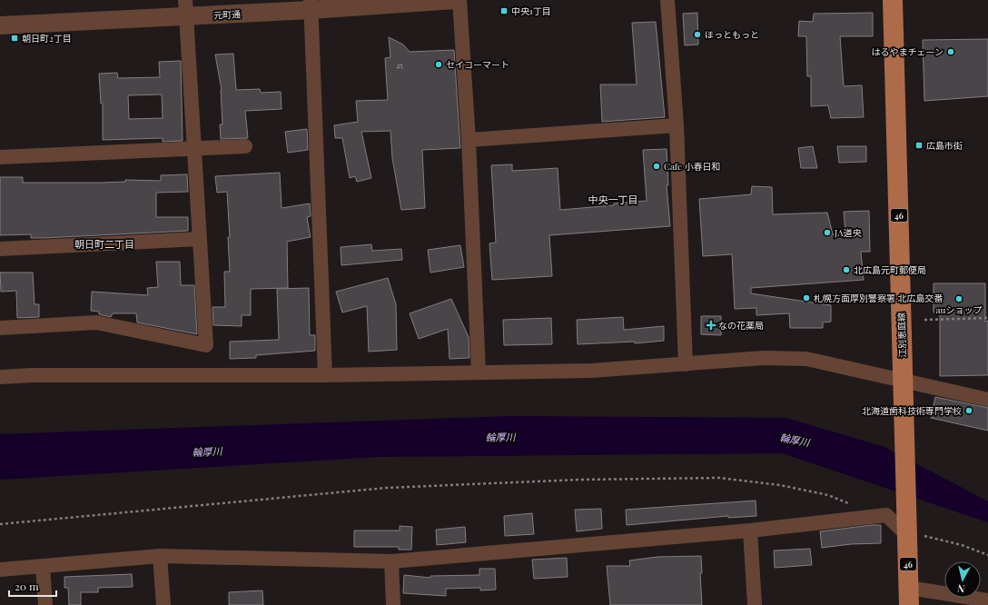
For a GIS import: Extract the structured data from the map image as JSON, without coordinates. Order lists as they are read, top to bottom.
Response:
{
  "streets": {
    "main road": ["46", "江別恵庭線"],
    "street": ["元町通"]
  },
  "districts": ["中央一丁目", "朝日町二丁目"],
  "water": ["輪厚川"],
  "places": {
    "transit": ["中央1丁目", "朝日町2丁目", "広島市街"],
    "other": [
      "ほっともっと",
      "はるやまチェーン",
      "セイコーマート",
      "Cafe 小春日和",
      "JA道央",
      "北広島元町郵便局",
      "札幌方面厚別警察署 北広島交番",
      "auショップ",
      "北海道歯科技術専門学校"
    ],
    "health": ["なの花薬局"]
  },
  "house_numbers": ["25"],
  "scale_bar": "20 m",
  "north": "bottom"
}
